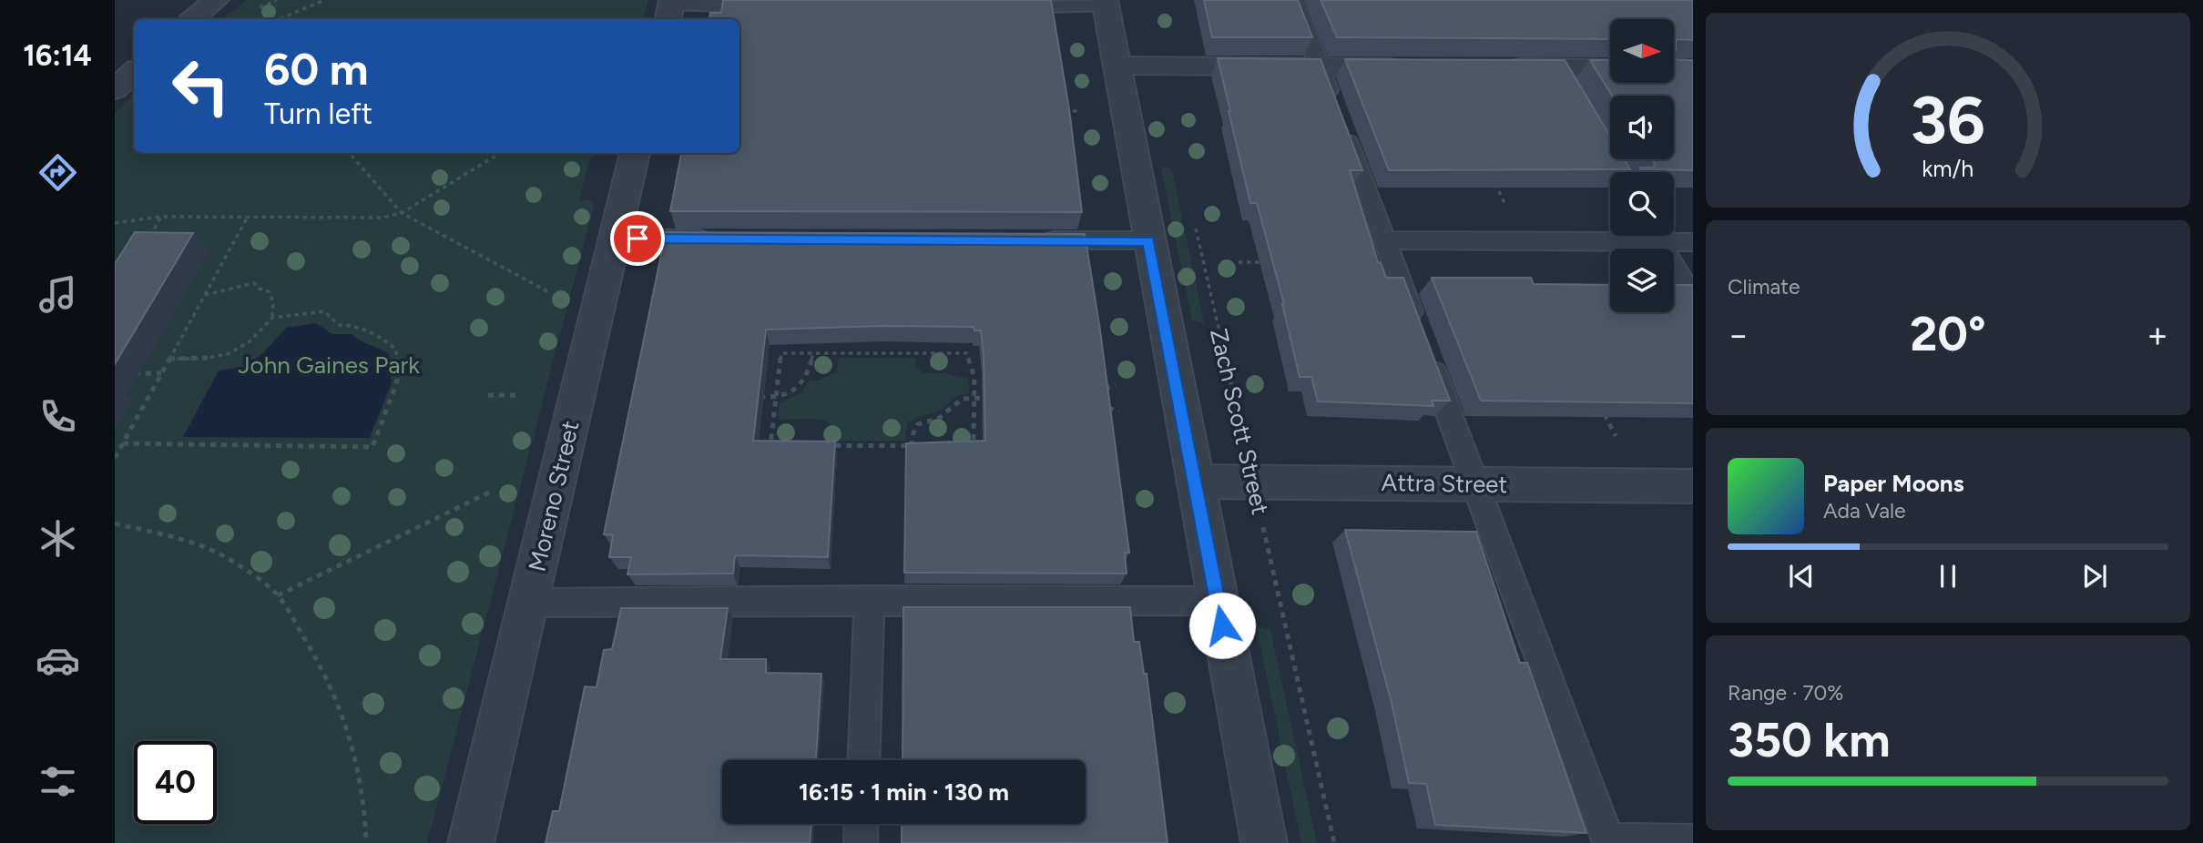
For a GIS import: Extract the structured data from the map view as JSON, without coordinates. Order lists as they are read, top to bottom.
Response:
{
  "streets": {
    "street": ["Attra Street", "Moreno Street"],
    "path": ["Zach Scott Street"]
  },
  "crossings": [
    ["Zach Scott Street", "Attra Street"]
  ],
  "parks": ["John Gaines Park"],
  "north": "right",
  "page": {
    "tabs": "16:14",
    "turn": ["60 m", "Turn left"],
    "tile": [
      "Climate",
      ["Range · 70%", "350 km"]
    ],
    "heat": ["−", "20°", "+"],
    "song": ["Paper Moons", "Ada Vale"],
    "limit": "40",
    "trip": "16:15 · 1 min · 130 m",
    "gauge": ["36", "km/h"]
  }
}
